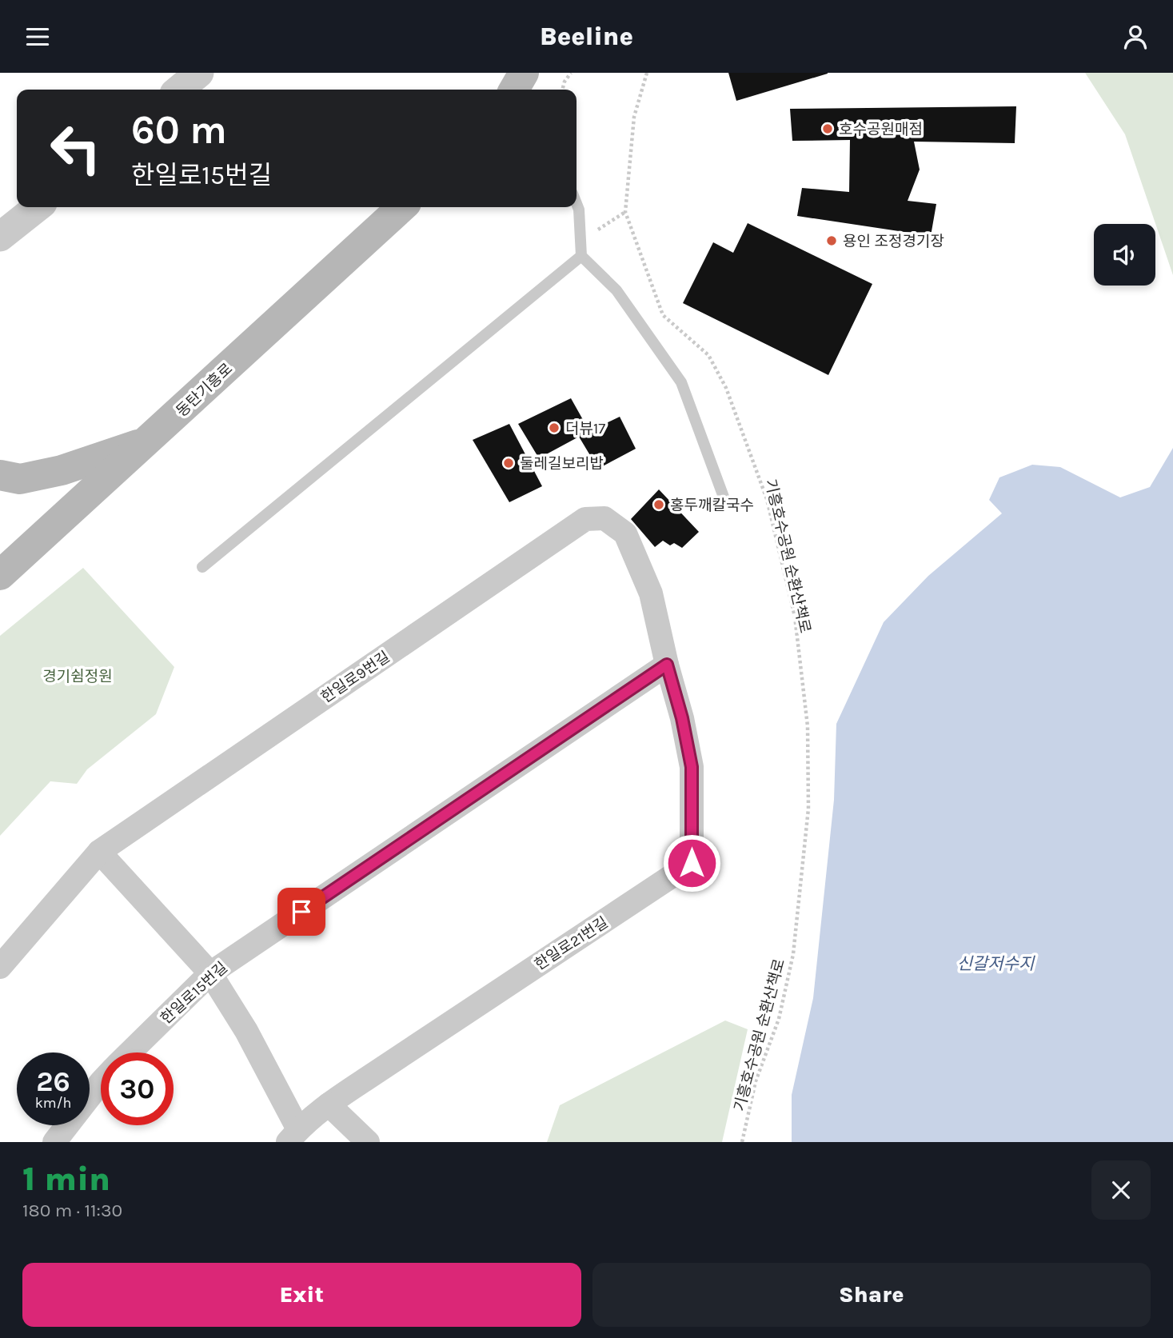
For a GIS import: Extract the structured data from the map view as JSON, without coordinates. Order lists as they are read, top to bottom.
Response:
{
  "streets": {
    "main road": ["동탄기흥로"],
    "street": ["한일로9번길", "한일로21번길", "한일로15번길"],
    "path": ["기흥호수공원 순환산책로"]
  },
  "crossings": [
    ["한일로9번길", "한일로21번길"],
    ["한일로9번길", "한일로15번길"],
    ["한일로21번길", "한일로15번길"]
  ],
  "water": ["신갈저수지"],
  "parks": ["경기쉼정원"],
  "places": [
    "호수공원매점",
    "용인 조정경기장",
    "더뷰17",
    "둘레길보리밥",
    "홍두깨칼국수"
  ],
  "page": {
    "header": "Beeline",
    "turn": ["60 m", "한일로15번길"],
    "speed": "26 km/h",
    "limit": "30",
    "heading": ["1 min", "180 m · 11:30"],
    "buttons": ["Exit", "Share"]
  }
}
